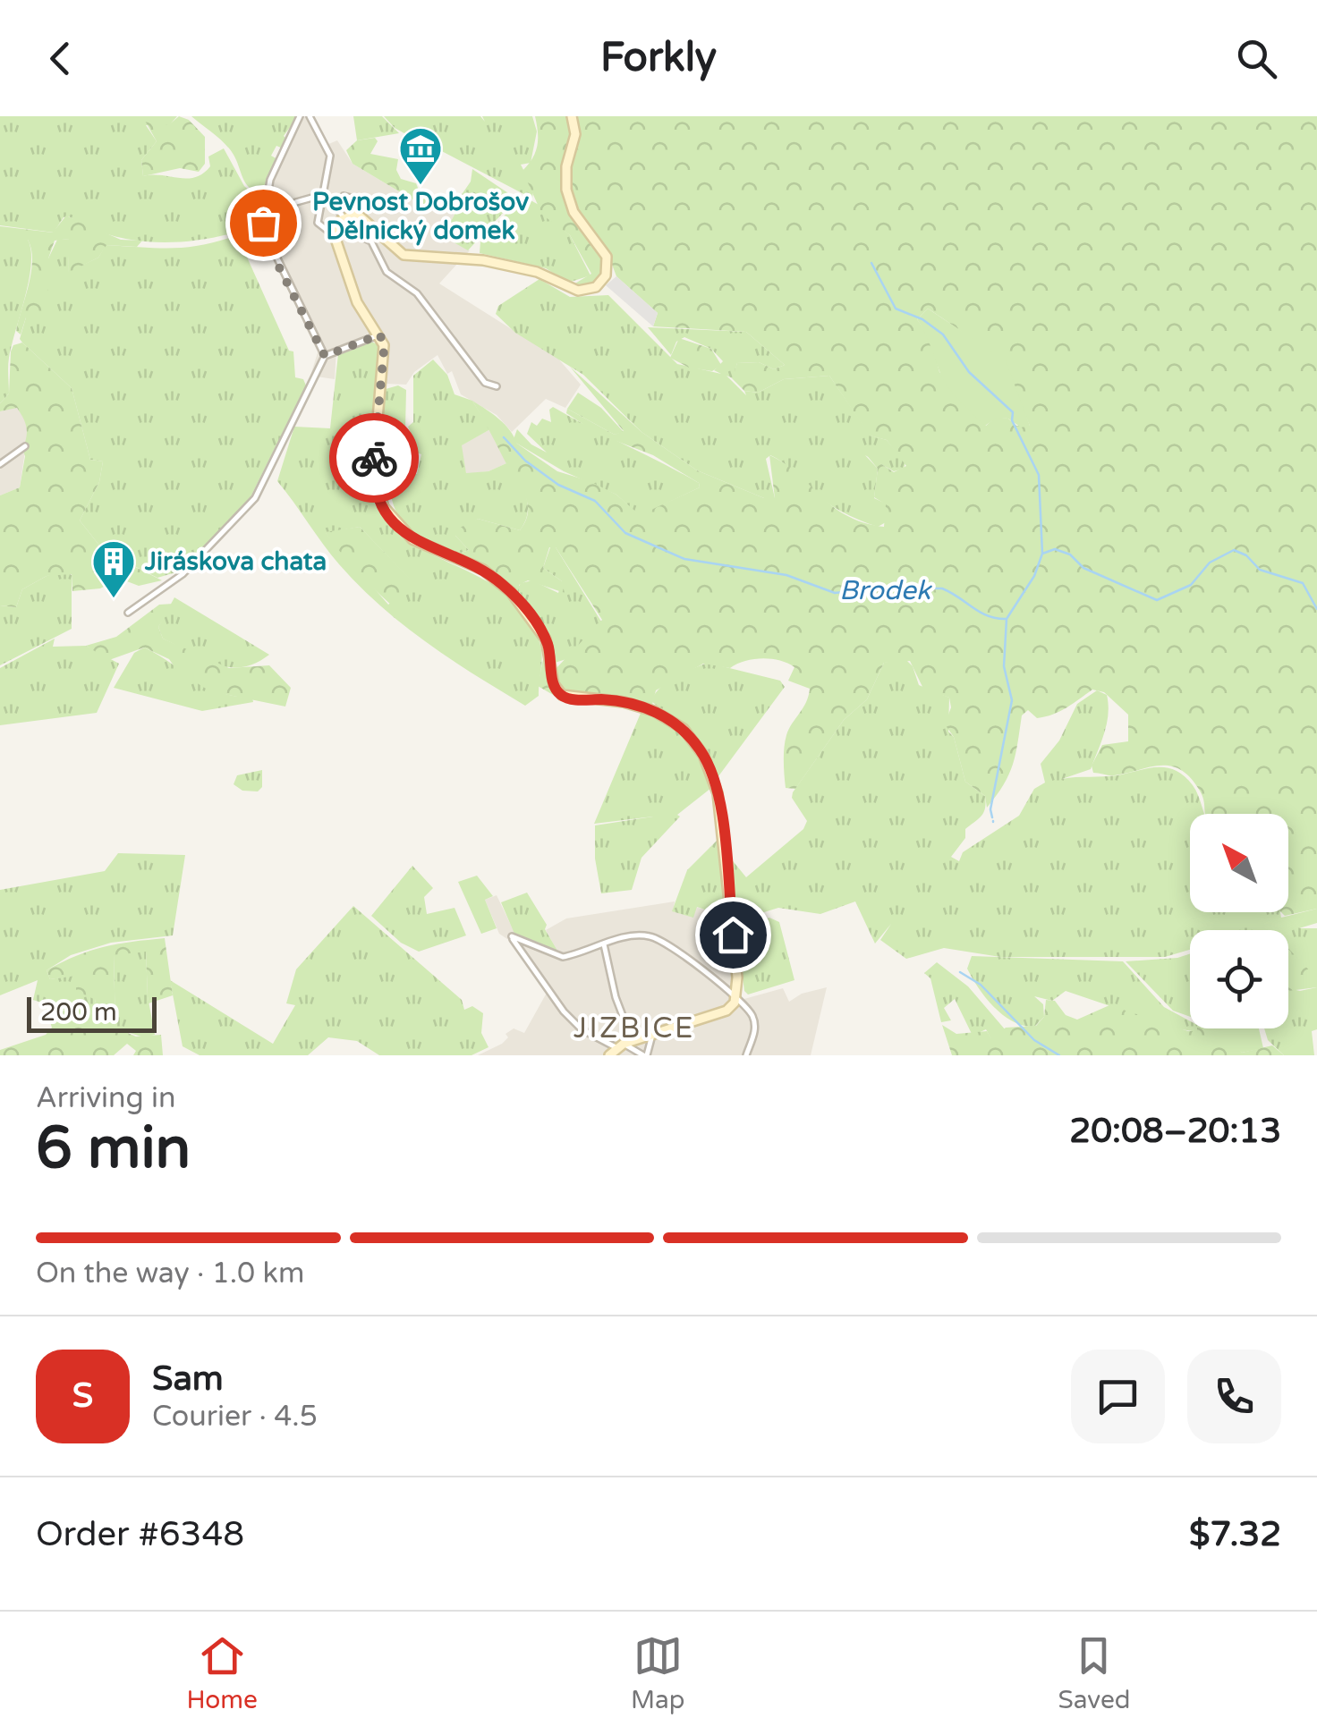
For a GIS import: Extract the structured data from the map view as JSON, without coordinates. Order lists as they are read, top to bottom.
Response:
{
  "districts": ["JIZBICE"],
  "water": ["Brodek"],
  "places": {
    "museum": ["Pevnost Dobrošov Dělnický domek"],
    "building": ["Jiráskova chata"]
  },
  "scale_bar": "200 m",
  "north": "top left",
  "page": {
    "header": "Forkly",
    "scale": "200 m",
    "heading": ["6 min", "Arriving in", "20:08–20:13"],
    "panel": [
      "Sam",
      "Courier · 4.5",
      "Order #6348",
      "$7.32"
    ],
    "bar": "On the way · 1.0 km",
    "round": "S",
    "tabs": ["Home", "Map", "Saved"]
  }
}
